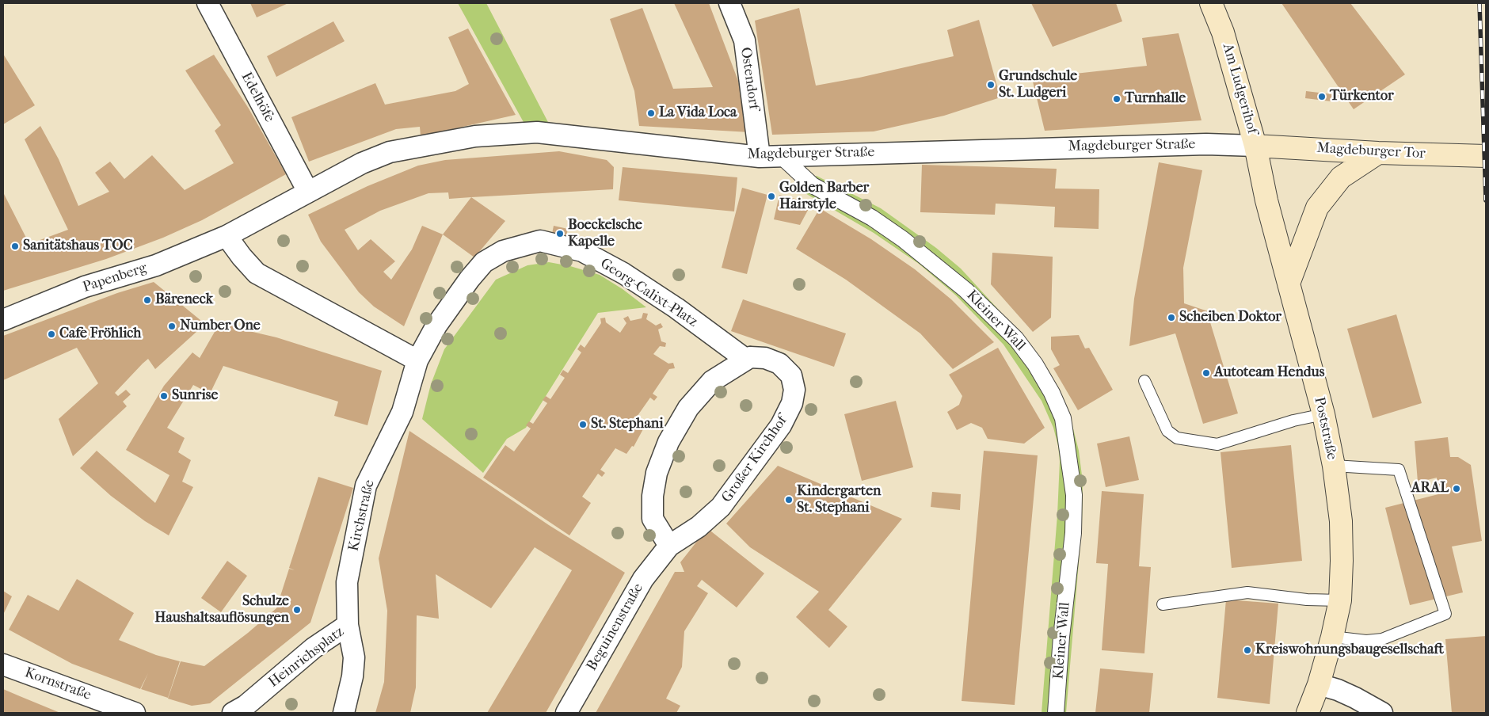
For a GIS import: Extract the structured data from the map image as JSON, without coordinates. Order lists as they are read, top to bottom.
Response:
{
  "streets": {
    "main road": ["Am Ludgerihof", "Magdeburger Tor", "Poststraße"],
    "street": [
      "Ostendorf",
      "Edelhöfe",
      "Magdeburger Straße",
      "Papenberg",
      "Georg-Calixt-Platz",
      "Kleiner Wall",
      "Großer Kirchhof",
      "Kirchstraße",
      "Beguinenstraße",
      "Heinrichsplatz",
      "Kornstraße"
    ]
  },
  "crossings": [
    ["Ostendorf", "Magdeburger Straße"],
    ["Ostendorf", "Kleiner Wall"],
    ["Am Ludgerihof", "Magdeburger Straße"],
    ["Am Ludgerihof", "Magdeburger Tor"],
    ["Am Ludgerihof", "Poststraße"],
    ["Edelhöfe", "Magdeburger Straße"],
    ["Edelhöfe", "Papenberg"],
    ["Magdeburger Straße", "Magdeburger Tor"],
    ["Magdeburger Straße", "Papenberg"],
    ["Magdeburger Straße", "Kleiner Wall"],
    ["Magdeburger Straße", "Poststraße"],
    ["Magdeburger Tor", "Poststraße"],
    ["Georg-Calixt-Platz", "Großer Kirchhof"],
    ["Georg-Calixt-Platz", "Kirchstraße"],
    ["Großer Kirchhof", "Beguinenstraße"],
    ["Kirchstraße", "Heinrichsplatz"]
  ],
  "places": [
    "Grundschule St. Ludgeri",
    "Türkentor",
    "Turnhalle",
    "La Vida Loca",
    "Golden Barber Hairstyle",
    "Boeckelsche Kapelle",
    "Sanitätshaus TOC",
    "Bäreneck",
    "Scheiben Doktor",
    "Number One",
    "Cafe Fröhlich",
    "Autoteam Hendus",
    "Sunrise",
    "St. Stephani",
    "ARAL",
    "Kindergarten St. Stephani",
    "Schulze Haushaltsauflösungen",
    "Kreiswohnungsbaugesellschaft"
  ]
}
